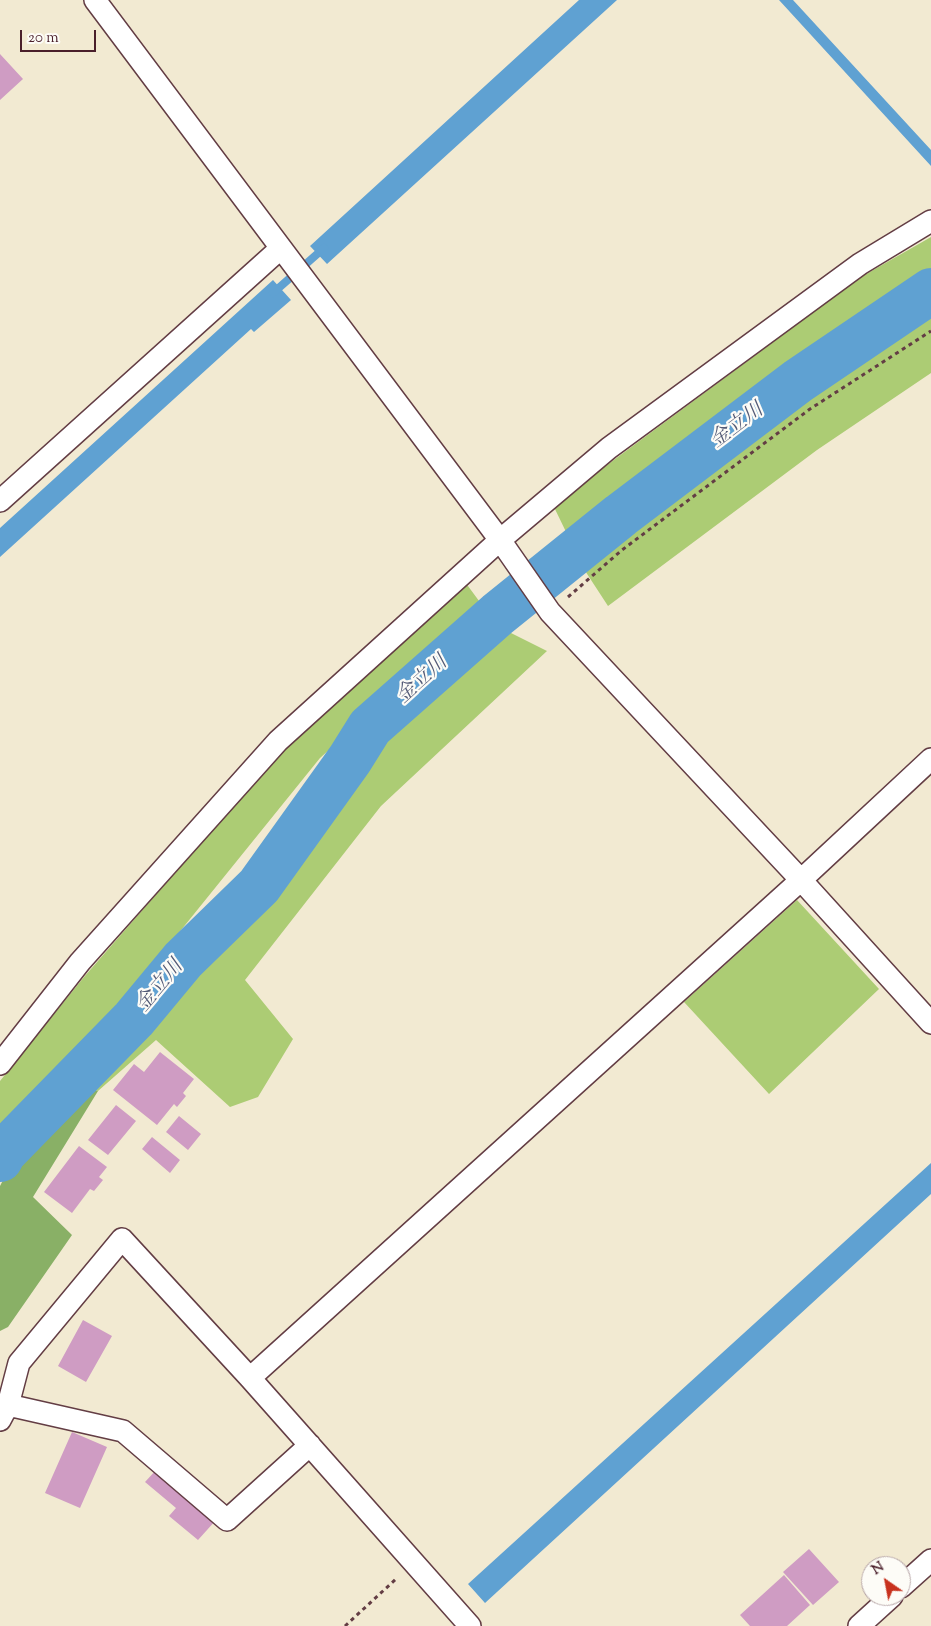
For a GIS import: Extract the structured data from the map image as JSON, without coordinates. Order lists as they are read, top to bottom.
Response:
{
  "water": ["金立川"],
  "scale_bar": "20 m",
  "north": "top left"
}
